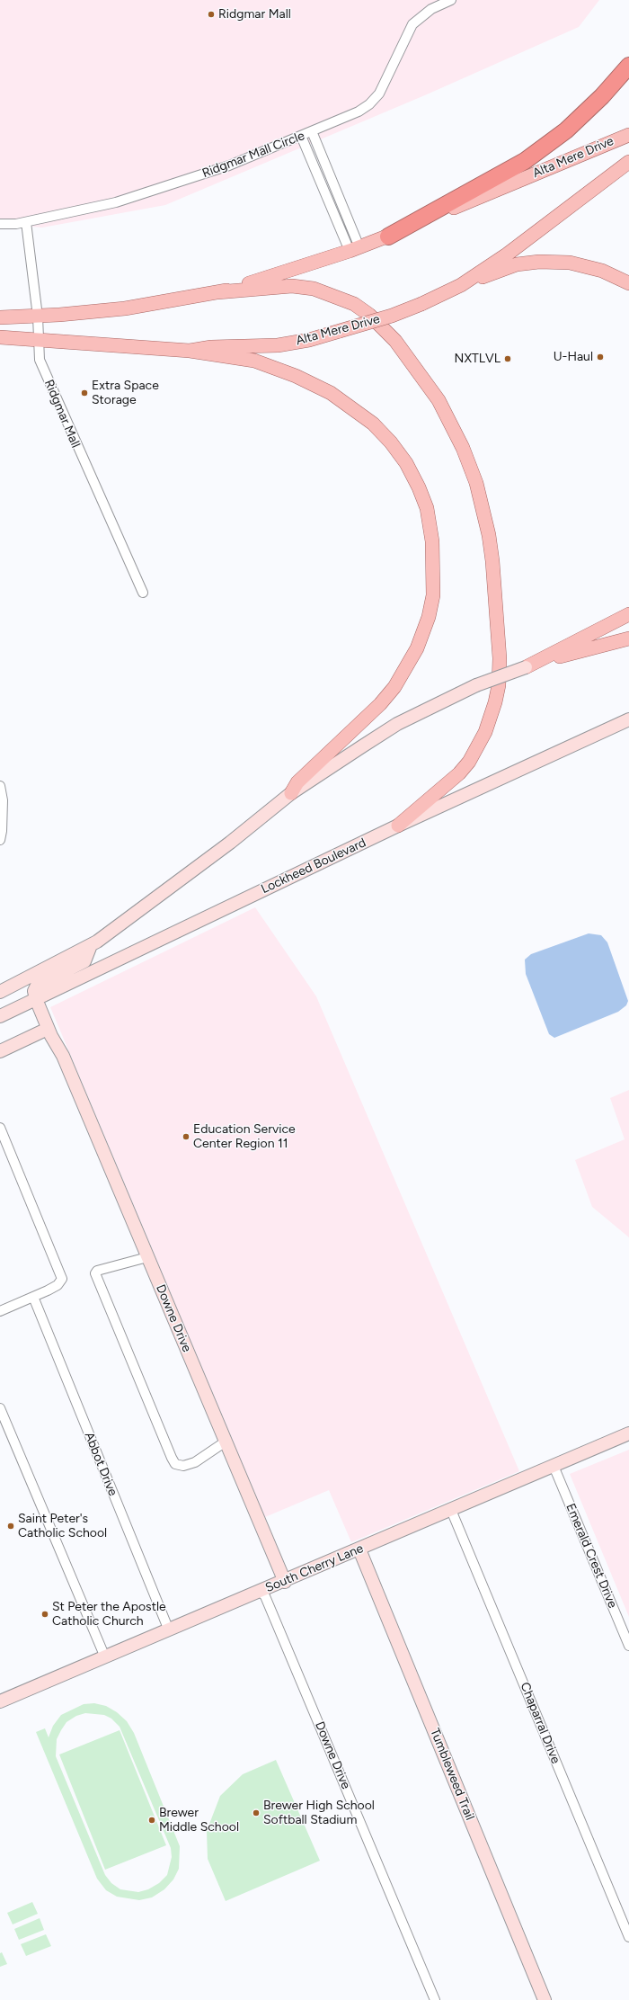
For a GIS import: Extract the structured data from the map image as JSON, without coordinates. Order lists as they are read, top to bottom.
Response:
{
  "streets": {
    "main road": ["Alta Mere Drive"],
    "street": [
      "Ridgmar Mall Circle",
      "Ridgmar Mall",
      "Lockheed Boulevard",
      "Downe Drive",
      "Abbot Drive",
      "Emerald Crest Drive",
      "South Cherry Lane",
      "Chaparral Drive",
      "Tumbleweed Trail"
    ]
  },
  "crossings": [
    ["Ridgmar Mall Circle", "Ridgmar Mall"],
    ["Alta Mere Drive", "Ridgmar Mall"],
    ["Lockheed Boulevard", "Downe Drive"],
    ["Downe Drive", "South Cherry Lane"],
    ["Abbot Drive", "South Cherry Lane"],
    ["Emerald Crest Drive", "South Cherry Lane"],
    ["South Cherry Lane", "Chaparral Drive"],
    ["South Cherry Lane", "Tumbleweed Trail"]
  ],
  "places": [
    "Ridgmar Mall",
    "U-Haul",
    "NXTLVL",
    "Extra Space Storage",
    "Education Service Center Region 11",
    "Saint Peter's Catholic School",
    "St Peter the Apostle Catholic Church",
    "Brewer High School Softball Stadium",
    "Brewer Middle School"
  ]
}
